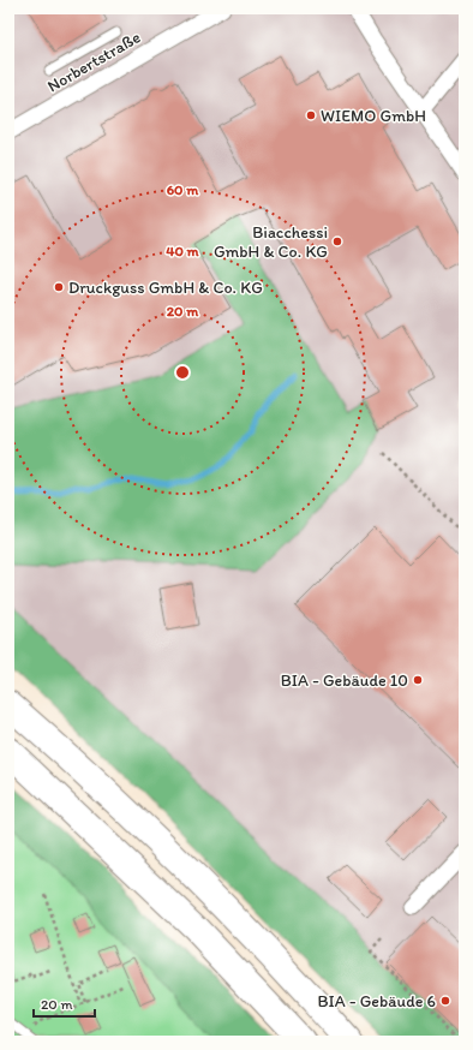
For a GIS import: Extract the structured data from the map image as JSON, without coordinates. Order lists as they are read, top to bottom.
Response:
{
  "streets": {
    "street": ["Norbertstraße"]
  },
  "places": [
    "WIEMO GmbH",
    "Biacchessi GmbH & Co. KG",
    "Druckguss GmbH & Co. KG",
    "BIA - Gebäude 10",
    "BIA - Gebäude 6"
  ],
  "scale_bar": "20 m",
  "rings": ["60 m", "40 m", "20 m"]
}
